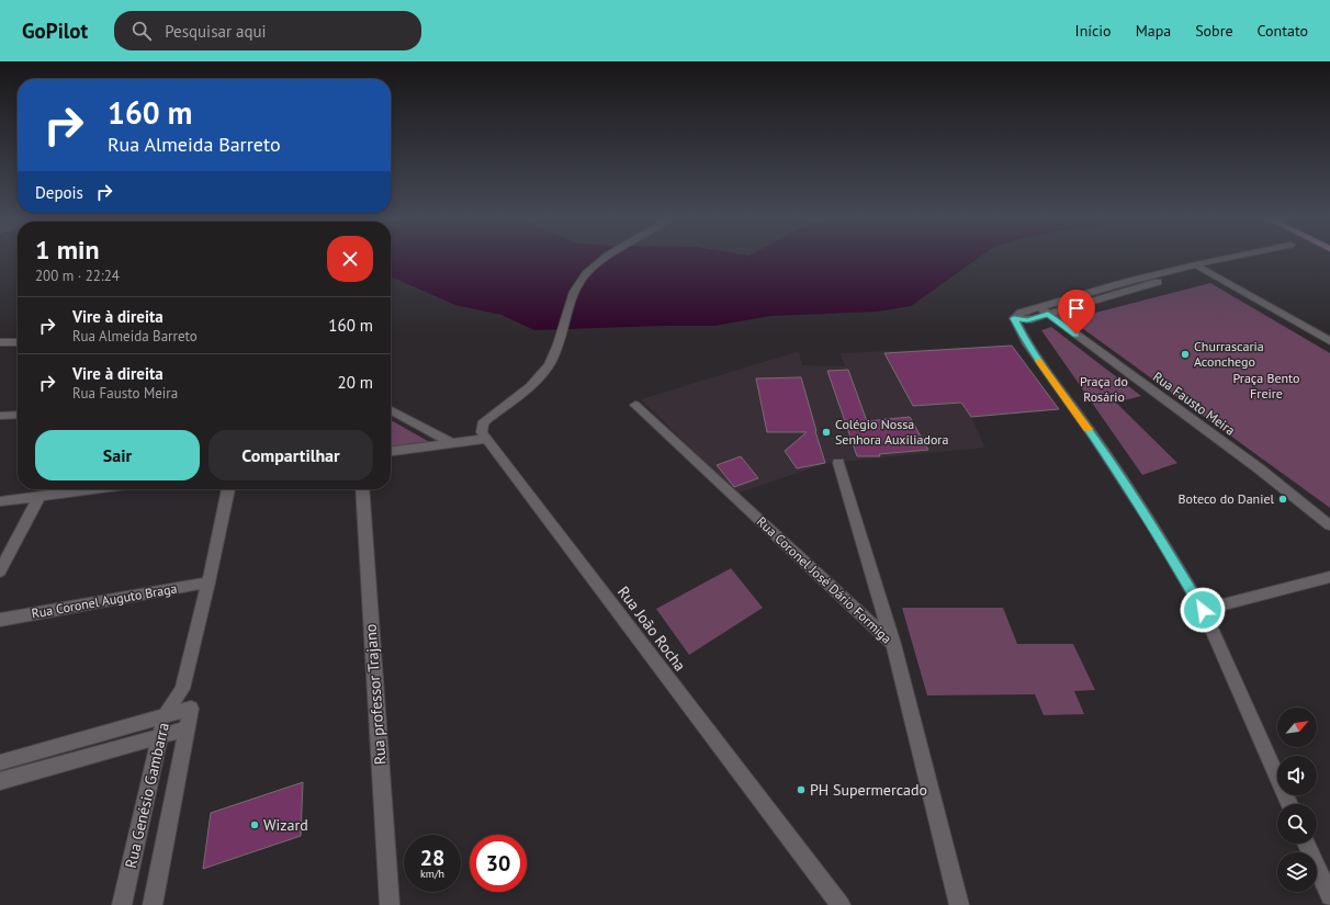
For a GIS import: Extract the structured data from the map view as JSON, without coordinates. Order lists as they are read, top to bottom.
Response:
{
  "streets": {
    "street": [
      "Rua Fausto Meira",
      "Rua Coronel José Dário Formiga",
      "Rua Coronel Auguto Braga",
      "Rua João Rocha",
      "Rua professor Trajano",
      "Rua Genésio Gambarra"
    ]
  },
  "crossings": [
    ["Rua Coronel Auguto Braga", "Rua Genésio Gambarra"]
  ],
  "parks": ["Praça Bento Freire", "Praça do Rosário"],
  "places": [
    "Churrascaria Aconchego",
    "Colégio Nossa Senhora Auxiliadora",
    "Boteco do Daniel",
    "PH Supermercado",
    "Wizard"
  ],
  "north": "top right",
  "page": {
    "header": "GoPilot",
    "search": "Pesquisar aqui",
    "nav": [
      "Início",
      "Mapa",
      "Sobre",
      "Contato"
    ],
    "turn": ["160 m", "Rua Almeida Barreto"],
    "then": "Depois",
    "heading": ["1 min", "200 m · 22:24"],
    "list": [
      {
        "name": "Vire à direita",
        "note": "Rua Almeida Barreto",
        "value": "160 m"
      },
      {
        "name": "Vire à direita",
        "note": "Rua Fausto Meira",
        "value": "20 m"
      }
    ],
    "buttons": ["Sair", "Compartilhar"],
    "speed": "28 km/h",
    "limit": "30"
  }
}
